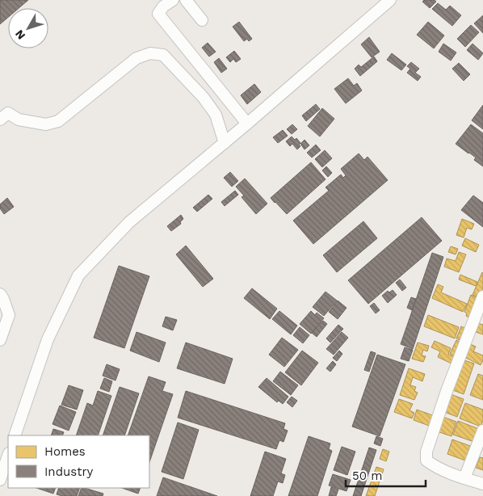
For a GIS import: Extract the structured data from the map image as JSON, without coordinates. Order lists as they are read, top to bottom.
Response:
{
  "legend": ["Homes", "Industry"],
  "scale_bar": "50 m",
  "north": "bottom left"
}
